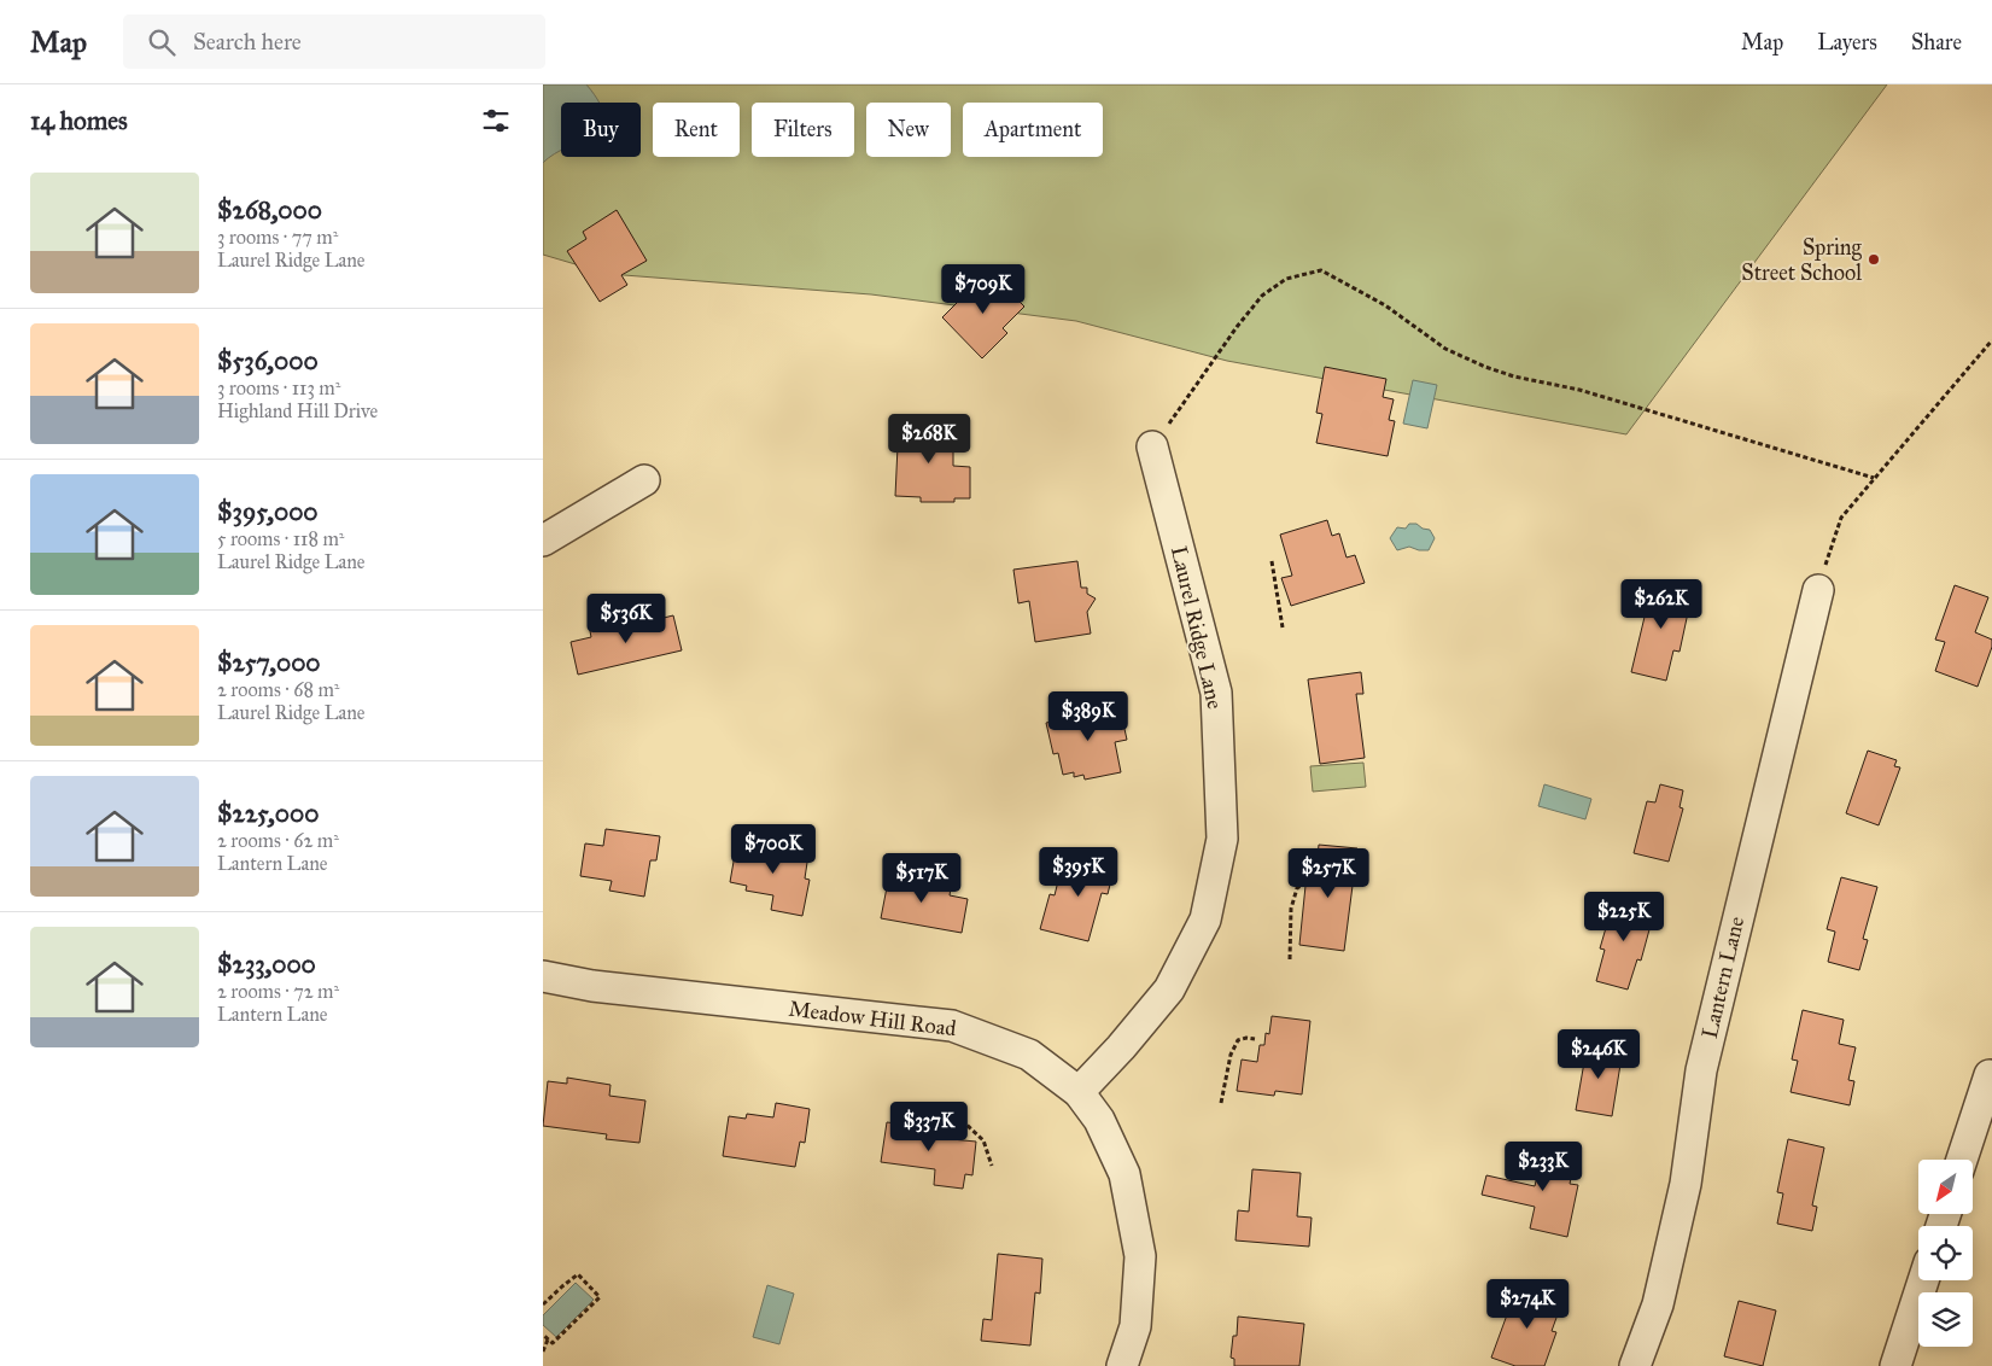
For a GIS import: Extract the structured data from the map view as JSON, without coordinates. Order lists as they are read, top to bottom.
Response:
{
  "streets": {
    "street": ["Laurel Ridge Lane", "Lantern Lane", "Meadow Hill Road"]
  },
  "crossings": [
    ["Laurel Ridge Lane", "Meadow Hill Road"]
  ],
  "places": ["Spring Street School"],
  "north": "bottom left",
  "page": {
    "header": "Map",
    "search": "Search here",
    "nav": ["Map", "Layers", "Share"],
    "heading": "14 homes",
    "chip": [
      "Buy",
      "Rent",
      "Filters",
      "New",
      "Apartment"
    ],
    "list": [
      {
        "name": "$268,000",
        "note": "3 rooms · 77 m² · Laurel Ridge Lane"
      },
      {
        "name": "$536,000",
        "note": "3 rooms · 113 m² · Highland Hill Drive"
      },
      {
        "name": "$395,000",
        "note": "5 rooms · 118 m² · Laurel Ridge Lane"
      },
      {
        "name": "$257,000",
        "note": "2 rooms · 68 m² · Laurel Ridge Lane"
      },
      {
        "name": "$225,000",
        "note": "2 rooms · 62 m² · Lantern Lane"
      },
      {
        "name": "$233,000",
        "note": "2 rooms · 72 m² · Lantern Lane"
      }
    ],
    "price": [
      "$709K",
      "$268K",
      "$262K",
      "$536K",
      "$389K",
      "$700K",
      "$395K",
      "$257K",
      "$517K",
      "$225K",
      "$246K",
      "$337K",
      "$233K",
      "$274K"
    ]
  }
}
